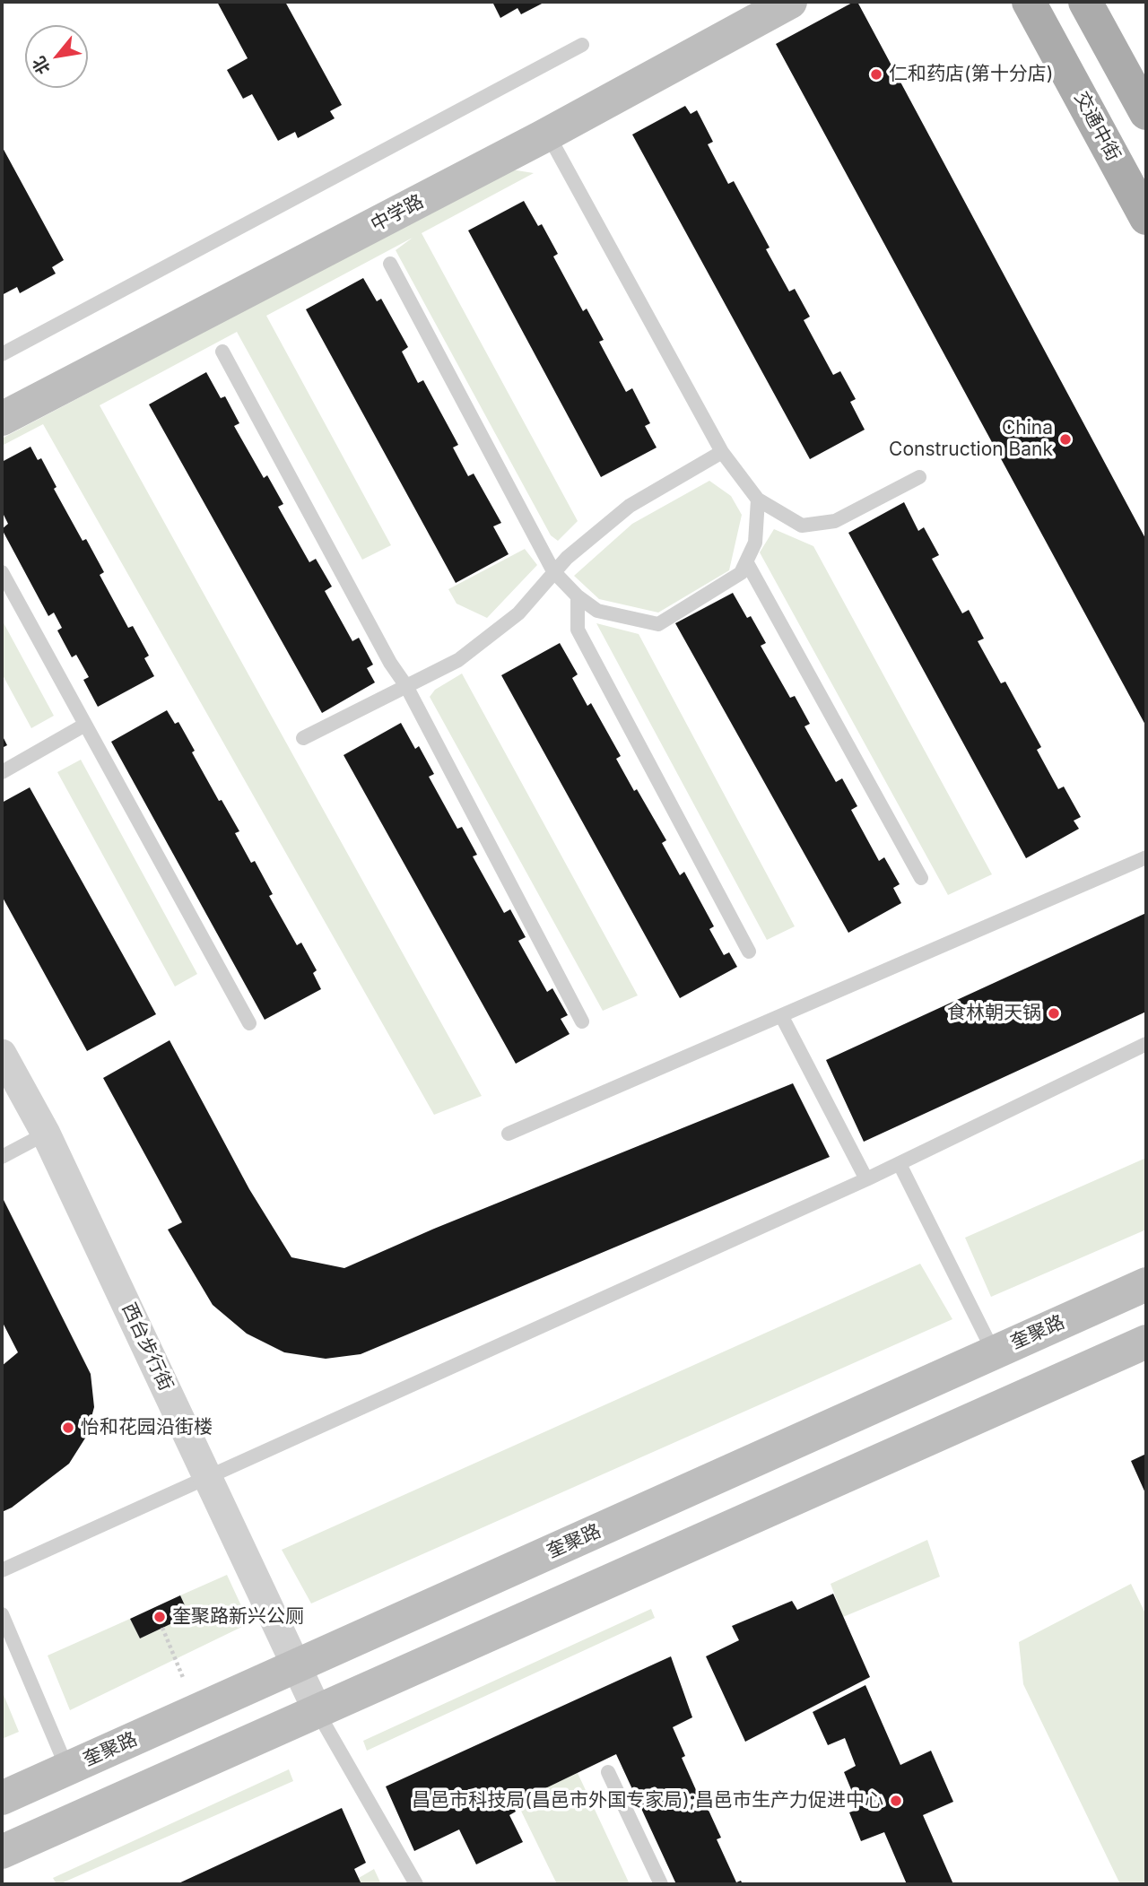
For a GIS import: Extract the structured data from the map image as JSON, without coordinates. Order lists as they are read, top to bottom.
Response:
{
  "streets": {
    "main road": ["交通中街", "中学路", "奎聚路"],
    "street": ["西台步行街"]
  },
  "crossings": [
    ["奎聚路", "西台步行街"]
  ],
  "places": [
    "仁和药店(第十分店)",
    "China Construction Bank",
    "食林朝天锅",
    "怡和花园沿街楼",
    "奎聚路新兴公厕",
    "昌邑市科技局(昌邑市外国专家局);昌邑市生产力促进中心"
  ],
  "north": "bottom left"
}
